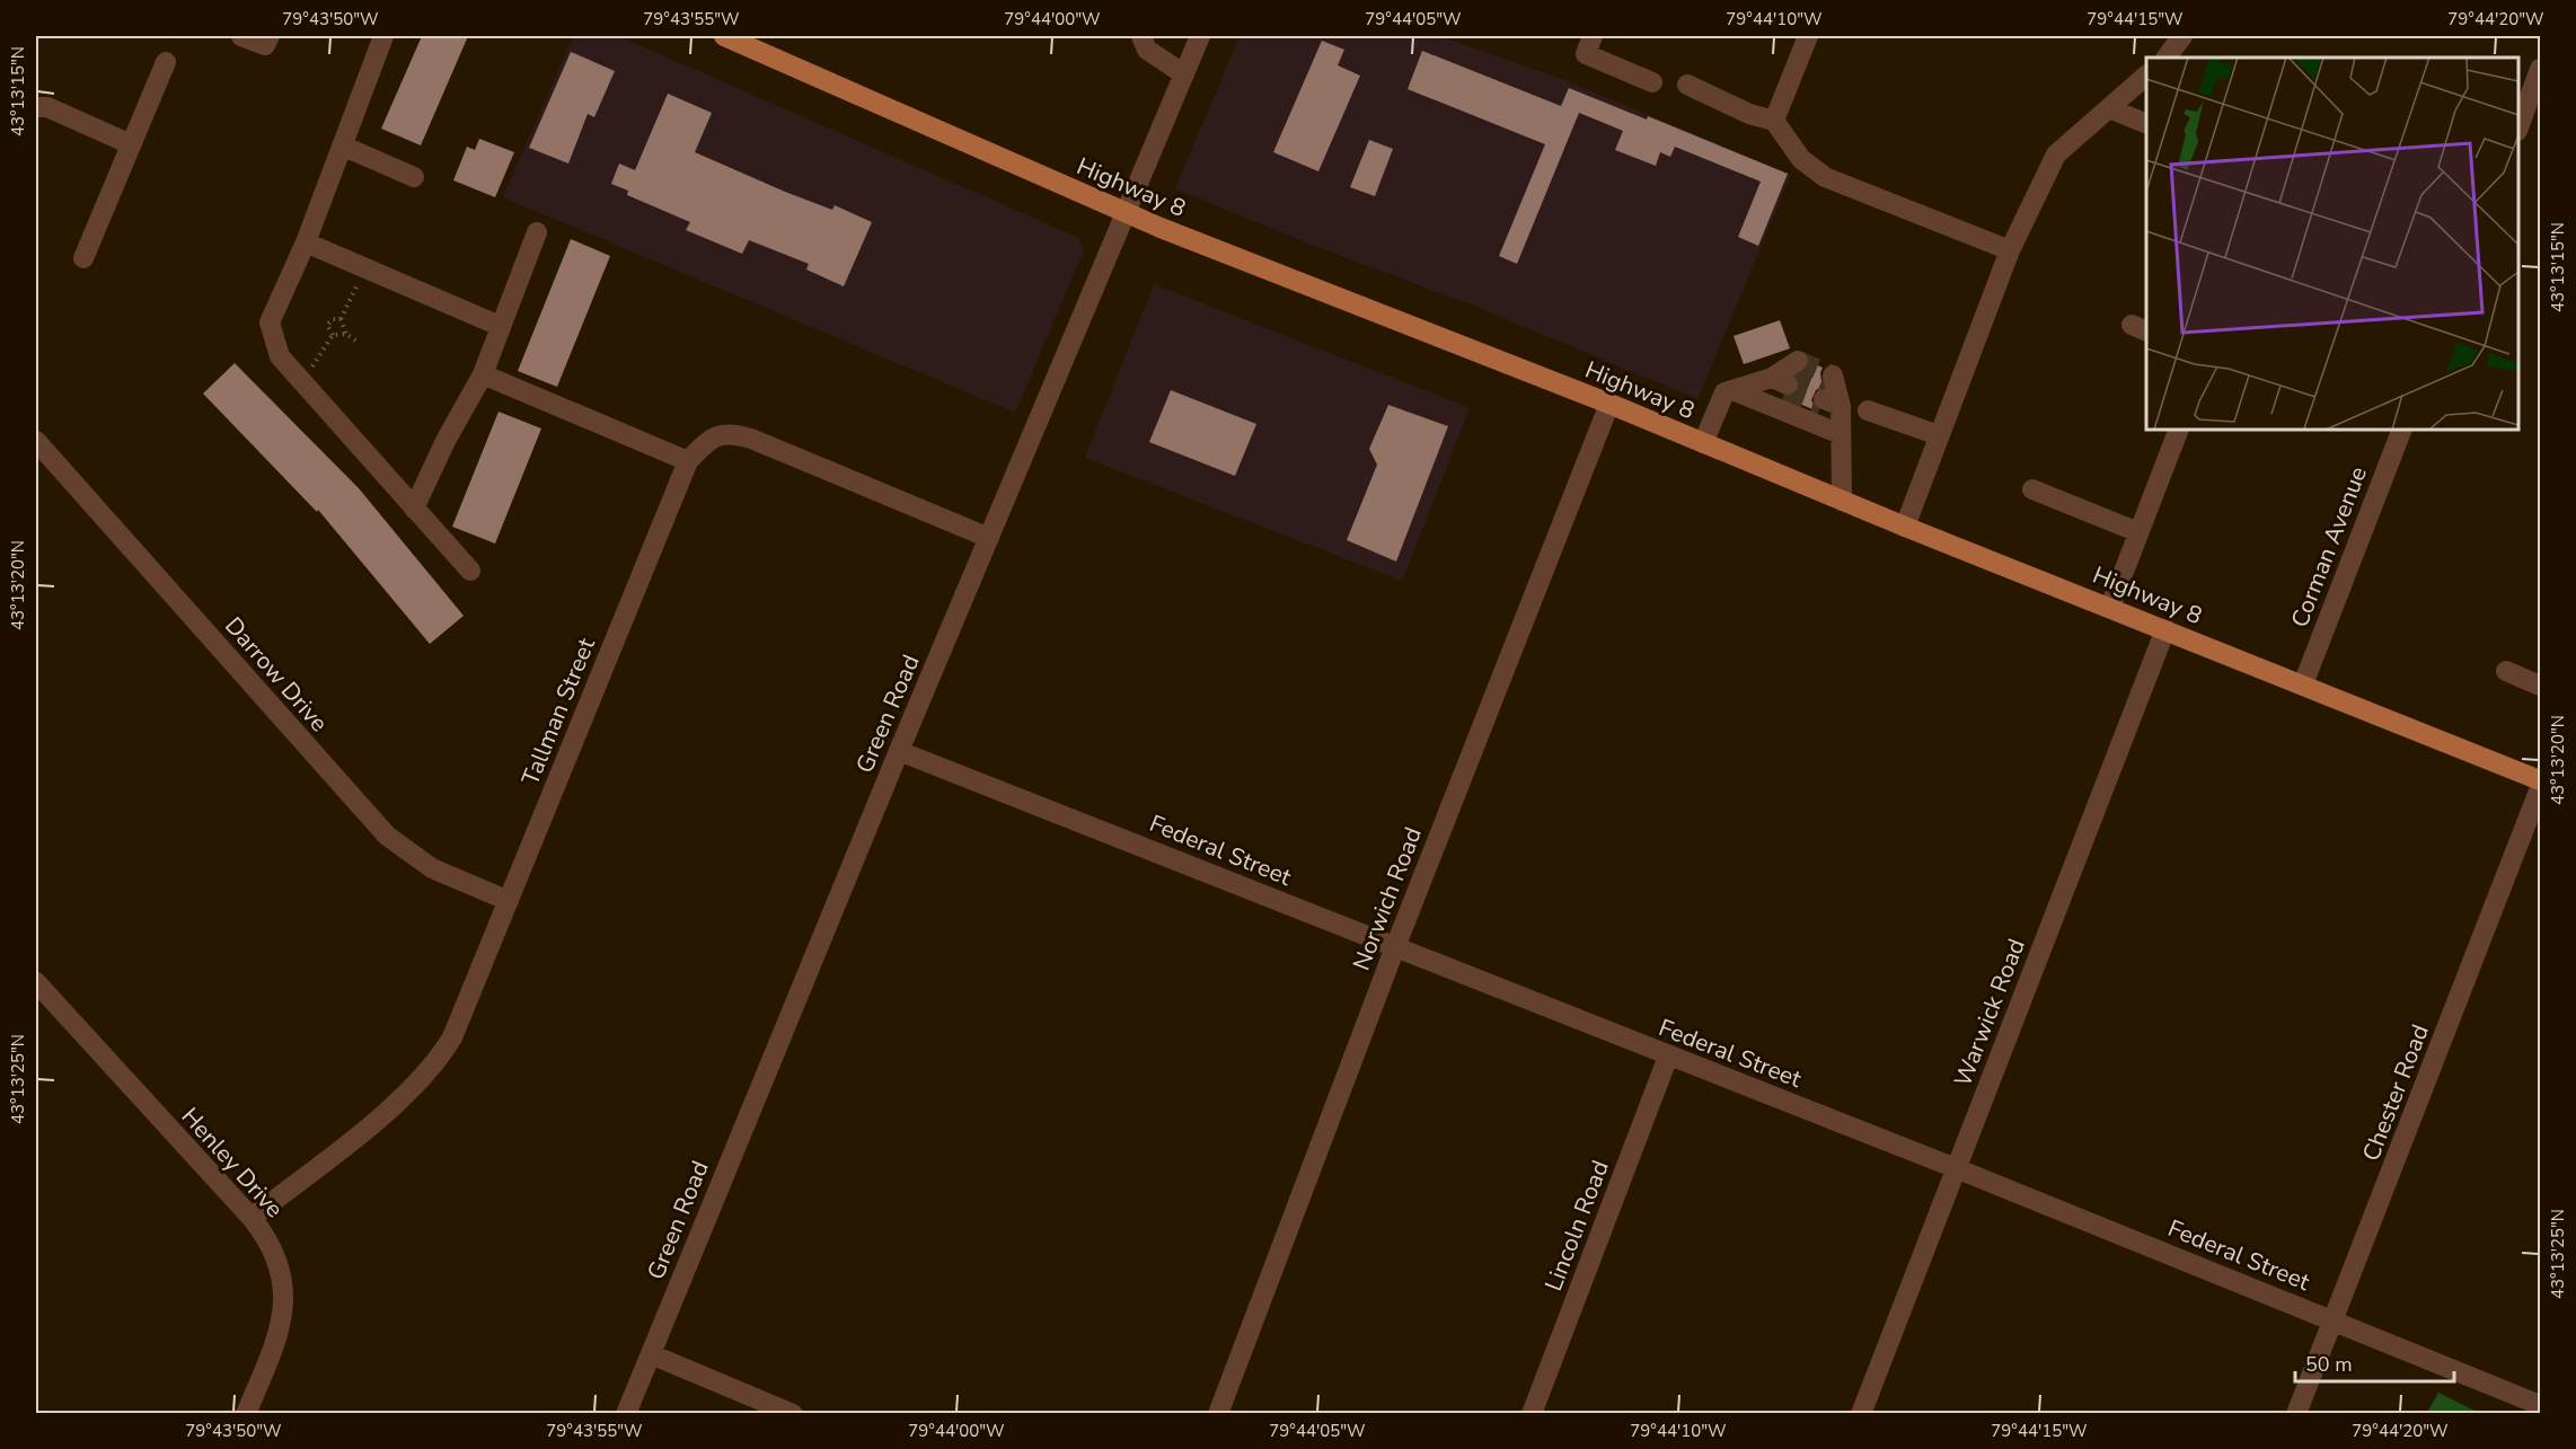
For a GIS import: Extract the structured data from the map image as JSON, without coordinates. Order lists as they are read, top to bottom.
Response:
{
  "streets": {
    "main road": ["Highway 8"],
    "street": [
      "Corman Avenue",
      "Darrow Drive",
      "Tallman Street",
      "Green Road",
      "Federal Street",
      "Norwich Road",
      "Warwick Road",
      "Chester Road",
      "Henley Drive",
      "Lincoln Road"
    ]
  },
  "crossings": [
    ["Highway 8", "Corman Avenue"],
    ["Highway 8", "Green Road"],
    ["Highway 8", "Norwich Road"],
    ["Highway 8", "Warwick Road"],
    ["Darrow Drive", "Tallman Street"],
    ["Tallman Street", "Green Road"],
    ["Tallman Street", "Henley Drive"],
    ["Green Road", "Federal Street"],
    ["Federal Street", "Norwich Road"],
    ["Federal Street", "Warwick Road"],
    ["Federal Street", "Chester Road"],
    ["Federal Street", "Lincoln Road"]
  ],
  "scale_bar": "50 m",
  "coordinates": [
    "79°43'50\"W",
    "79°43'55\"W",
    "79°44'00\"W",
    "79°44'05\"W",
    "79°44'10\"W",
    "79°44'15\"W",
    "79°44'20\"W",
    "43°13'15\"N",
    "43°13'20\"N",
    "43°13'25\"N"
  ]
}
